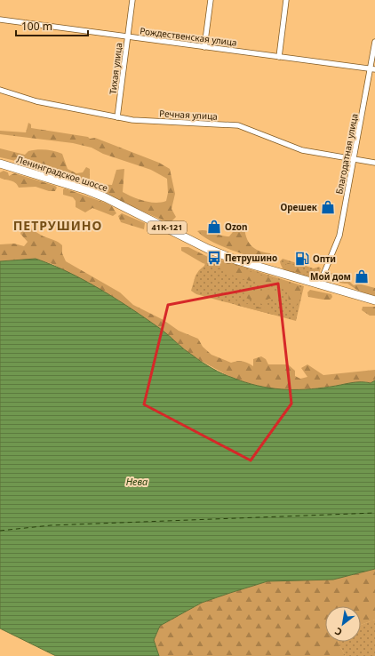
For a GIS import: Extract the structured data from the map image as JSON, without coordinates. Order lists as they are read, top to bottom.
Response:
{
  "streets": {
    "main road": ["Ленинградское шоссе", "41К-121"],
    "street": [
      "Рождественская улица",
      "Тихая улица",
      "Речная улица",
      "Благодатная улица"
    ]
  },
  "crossings": [
    ["Рождественская улица", "Тихая улица"],
    ["Рождественская улица", "Благодатная улица"],
    ["Тихая улица", "Речная улица"],
    ["Речная улица", "Благодатная улица"],
    ["Благодатная улица", "Ленинградское шоссе"]
  ],
  "districts": ["ПЕТРУШИНО"],
  "water": ["Нева"],
  "places": {
    "shop": ["Орешек", "Ozon", "Мой дом"],
    "bus stop": ["Петрушино"],
    "fuel station": ["Опти"]
  },
  "scale_bar": "100 m",
  "north": "bottom left"
}
